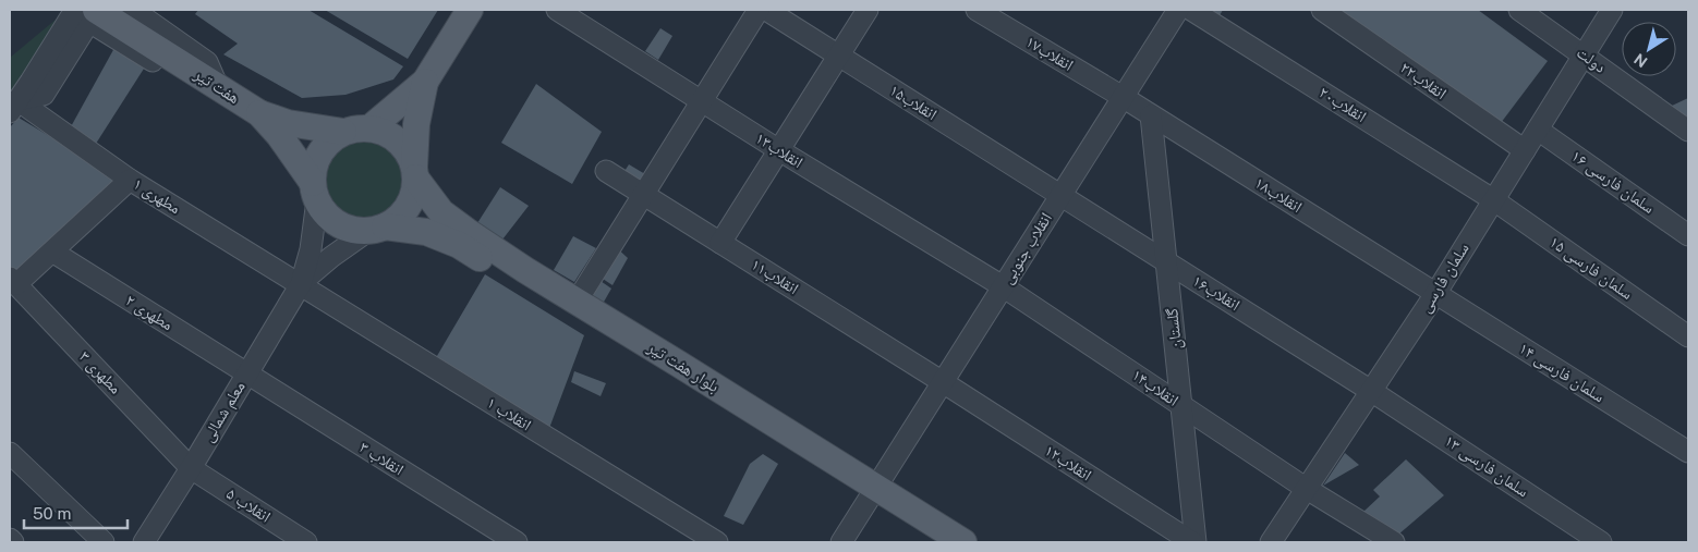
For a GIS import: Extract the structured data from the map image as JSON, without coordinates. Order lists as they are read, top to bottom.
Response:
{
  "streets": {
    "main road": ["هفت تیر", "بلوار هفت تیر"],
    "street": [
      "انقلاب۱۷",
      "دولت",
      "انقلاب۲۲",
      "انقلاب۱۵",
      "انقلاب۲۰",
      "انقلاب۱۳",
      "سلمان فارسی ۱۶",
      "انقلاب۱۸",
      "مطهری ۱",
      "انقلاب جنوبی",
      "سلمان فارسی ۱۵",
      "انقلاب۱۱",
      "سلمان فارسی",
      "انقلاب۱۶",
      "مطهری ۲",
      "گلستان",
      "مطهری ۳",
      "سلمان فارسی ۱۴",
      "انقلاب۱۴",
      "معلم شمالی",
      "انقلاب ۱",
      "انقلاب ۳",
      "انقلاب۱۲",
      "سلمان فارسی ۱۳",
      "انقلاب ۵"
    ]
  },
  "crossings": [
    ["انقلاب۱۷", "انقلاب۱۸"],
    ["انقلاب۱۷", "انقلاب جنوبی"],
    ["دولت", "سلمان فارسی"],
    ["انقلاب۲۲", "سلمان فارسی"],
    ["انقلاب۱۵", "انقلاب جنوبی"],
    ["انقلاب۱۵", "انقلاب۱۶"],
    ["انقلاب۲۰", "سلمان فارسی ۱۵"],
    ["انقلاب۲۰", "سلمان فارسی"],
    ["انقلاب۱۳", "انقلاب جنوبی"],
    ["انقلاب۱۳", "انقلاب۱۴"],
    ["سلمان فارسی ۱۶", "سلمان فارسی"],
    ["انقلاب۱۸", "انقلاب جنوبی"],
    ["انقلاب۱۸", "سلمان فارسی"],
    ["انقلاب۱۸", "گلستان"],
    ["انقلاب۱۸", "سلمان فارسی ۱۴"],
    ["مطهری ۱", "معلم شمالی"],
    ["مطهری ۱", "انقلاب ۱"],
    ["انقلاب جنوبی", "انقلاب۱۱"],
    ["انقلاب جنوبی", "انقلاب۱۶"],
    ["انقلاب جنوبی", "بلوار هفت تیر"],
    ["انقلاب جنوبی", "انقلاب۱۴"],
    ["انقلاب جنوبی", "انقلاب۱۲"],
    ["سلمان فارسی ۱۵", "سلمان فارسی"],
    ["انقلاب۱۱", "انقلاب۱۲"],
    ["سلمان فارسی", "انقلاب۱۶"],
    ["سلمان فارسی", "سلمان فارسی ۱۴"],
    ["سلمان فارسی", "انقلاب۱۴"],
    ["سلمان فارسی", "سلمان فارسی ۱۳"],
    ["انقلاب۱۶", "گلستان"],
    ["انقلاب۱۶", "سلمان فارسی ۱۳"],
    ["مطهری ۲", "معلم شمالی"],
    ["مطهری ۲", "انقلاب ۳"],
    ["گلستان", "انقلاب۱۴"],
    ["گلستان", "انقلاب۱۲"],
    ["مطهری ۳", "معلم شمالی"],
    ["مطهری ۳", "انقلاب ۵"],
    ["معلم شمالی", "انقلاب ۱"],
    ["معلم شمالی", "انقلاب ۳"],
    ["معلم شمالی", "انقلاب ۵"]
  ],
  "scale_bar": "50 m",
  "north": "bottom left"
}
